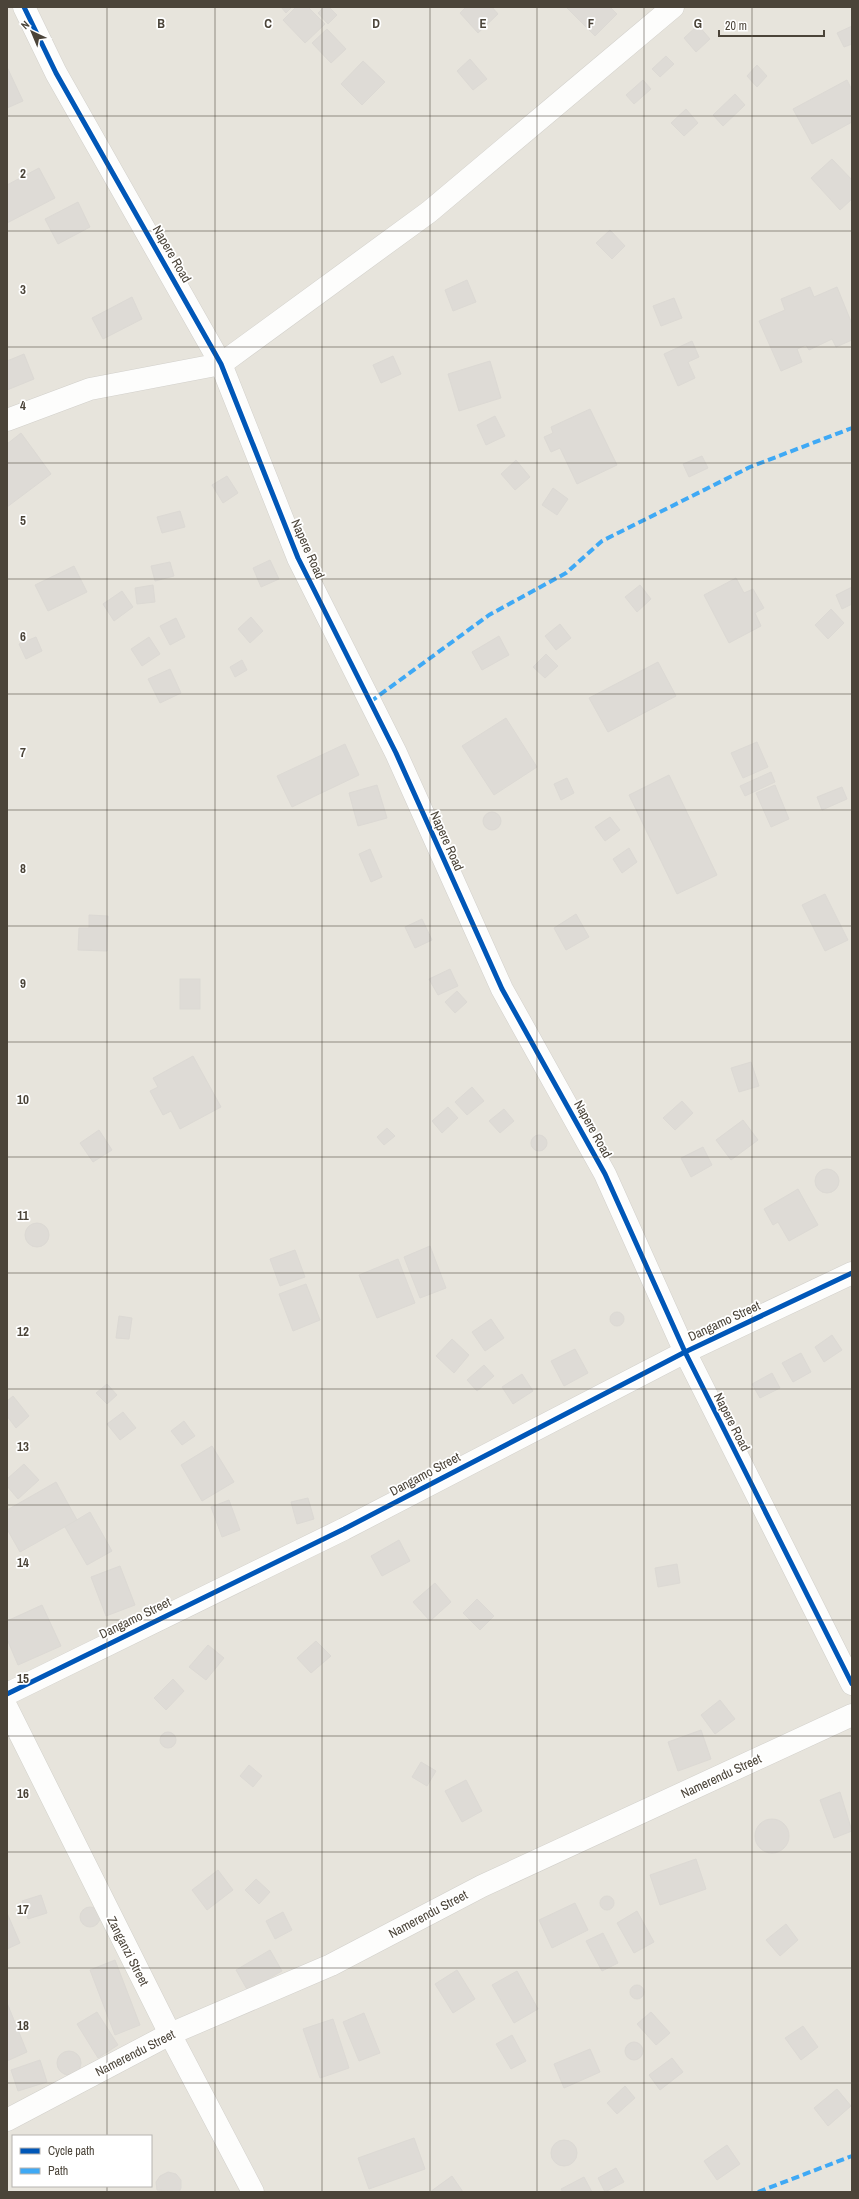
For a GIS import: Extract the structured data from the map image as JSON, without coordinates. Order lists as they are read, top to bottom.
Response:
{
  "streets": {
    "street": [
      "Napere Road",
      "Dangamo Street",
      "Namerendu Street",
      "Zanganzi Street"
    ]
  },
  "crossings": [
    ["Napere Road", "Dangamo Street"],
    ["Namerendu Street", "Zanganzi Street"]
  ],
  "legend": ["Cycle path", "Path"],
  "scale_bar": "20 m",
  "north": "top left",
  "grid": {
    "columns": [
      "B",
      "C",
      "D",
      "E",
      "F",
      "G"
    ],
    "rows": [
      "2",
      "3",
      "4",
      "5",
      "6",
      "7",
      "8",
      "9",
      "10",
      "11",
      "12",
      "13",
      "14",
      "15",
      "16",
      "17",
      "18"
    ]
  }
}
